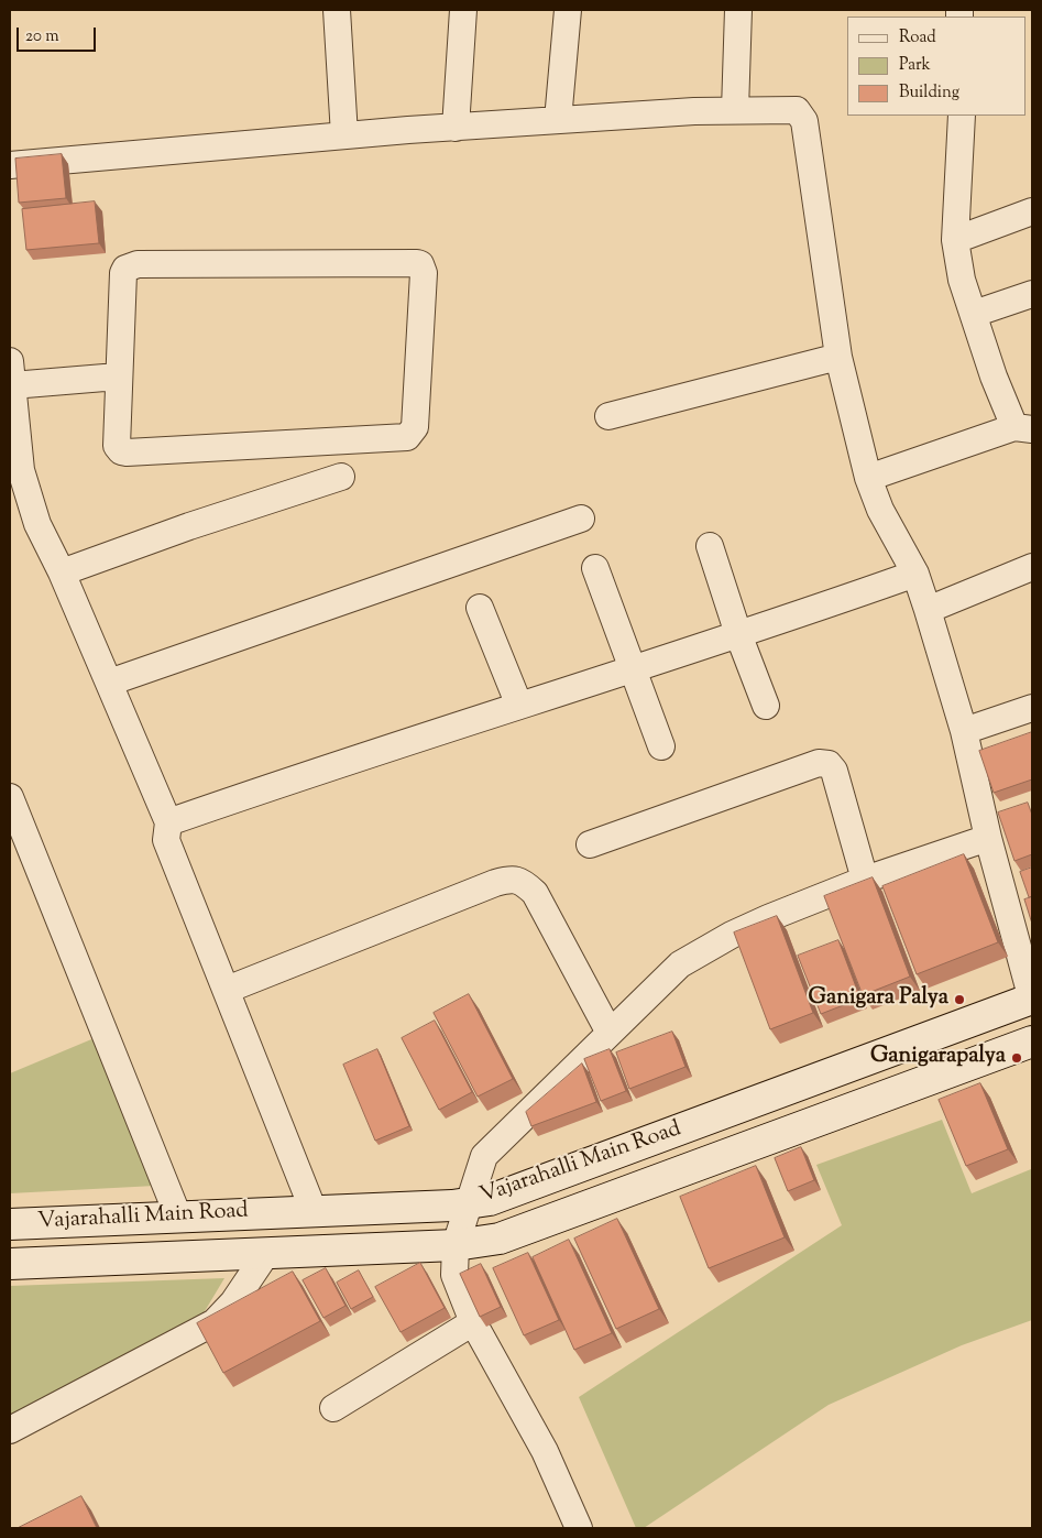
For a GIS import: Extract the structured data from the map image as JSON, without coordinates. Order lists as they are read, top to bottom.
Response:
{
  "streets": {
    "main road": ["Vajarahalli Main Road"]
  },
  "places": ["Ganigara Palya", "Ganigarapalya"],
  "legend": ["Road", "Park", "Building"],
  "scale_bar": "20 m"
}
